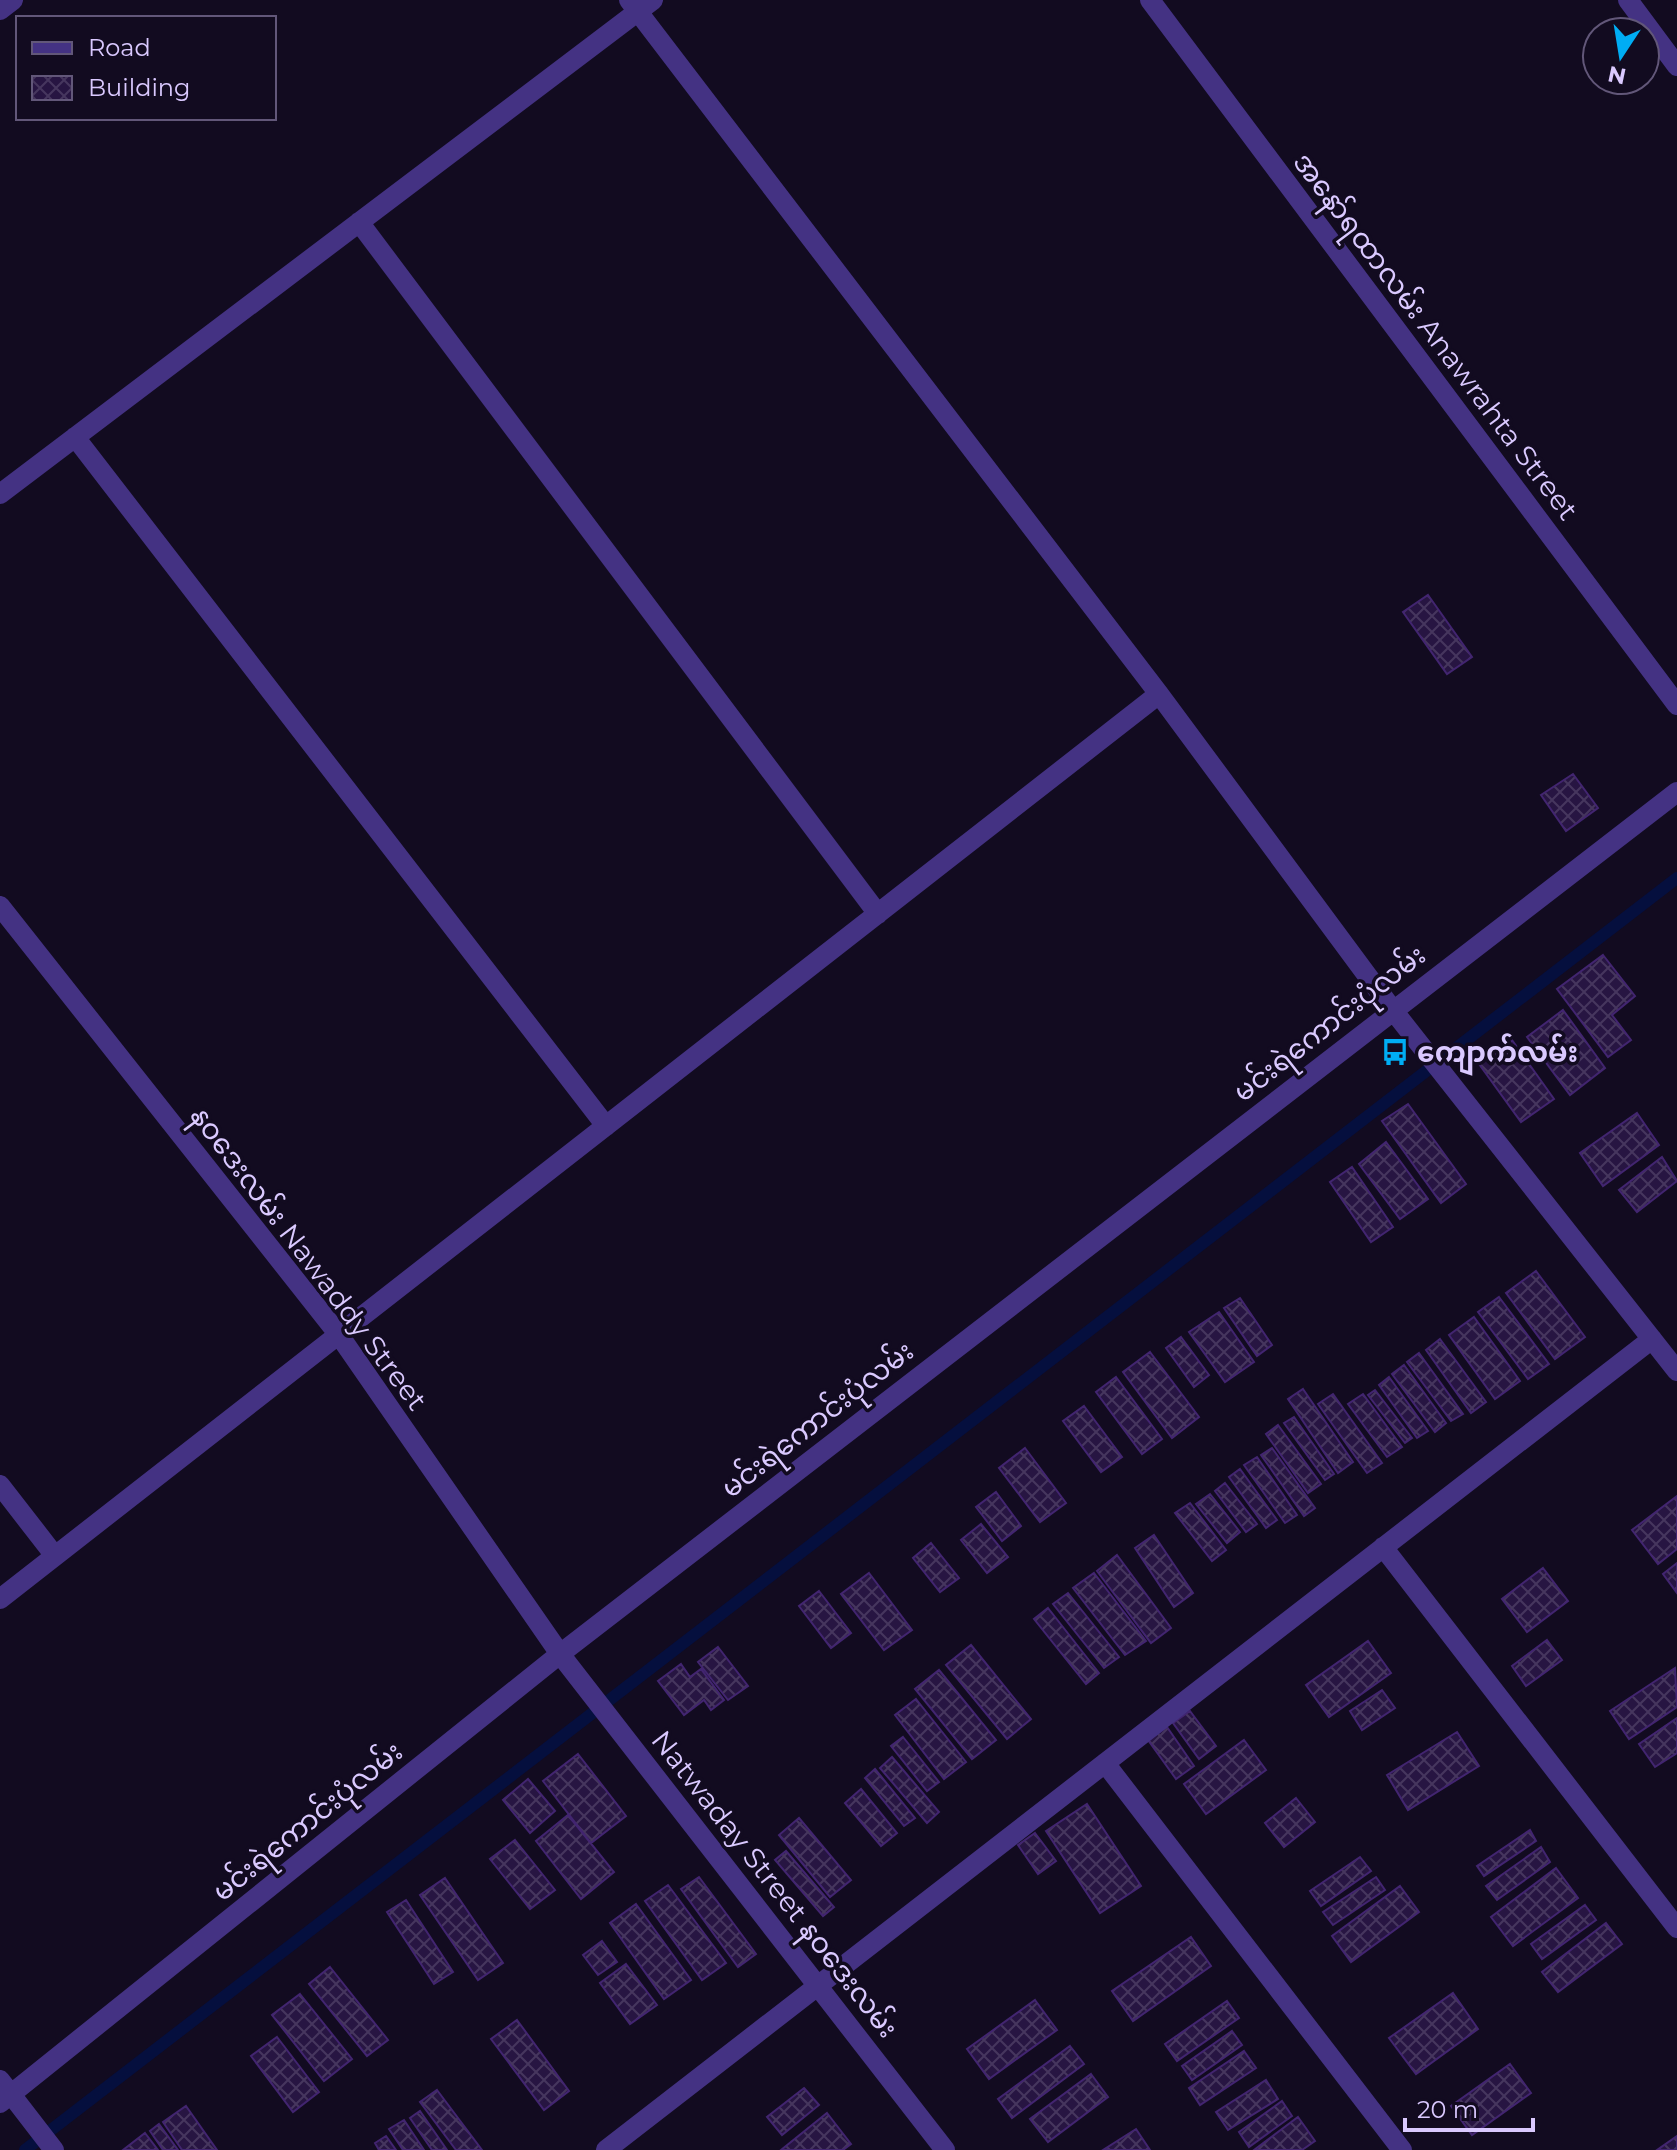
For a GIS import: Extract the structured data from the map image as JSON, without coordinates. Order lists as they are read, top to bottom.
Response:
{
  "streets": {
    "street": [
      "အနော်ရထာလမ်း Anawrahta Street",
      "မင်းရဲကောင်းပုံလမ်း",
      "နဝဒေးလမ်း Nawaddy Street",
      "Natwaday Street နဝဒေးလမ်း"
    ]
  },
  "crossings": [
    ["မင်းရဲကောင်းပုံလမ်း", "နဝဒေးလမ်း Nawaddy Street"],
    ["မင်းရဲကောင်းပုံလမ်း", "Natwaday Street နဝဒေးလမ်း"],
    ["နဝဒေးလမ်း Nawaddy Street", "Natwaday Street နဝဒေးလမ်း"]
  ],
  "places": {
    "bus stop": ["ကျောက်လမ်း"]
  },
  "legend": ["Road", "Building"],
  "scale_bar": "20 m",
  "north": "bottom"
}
